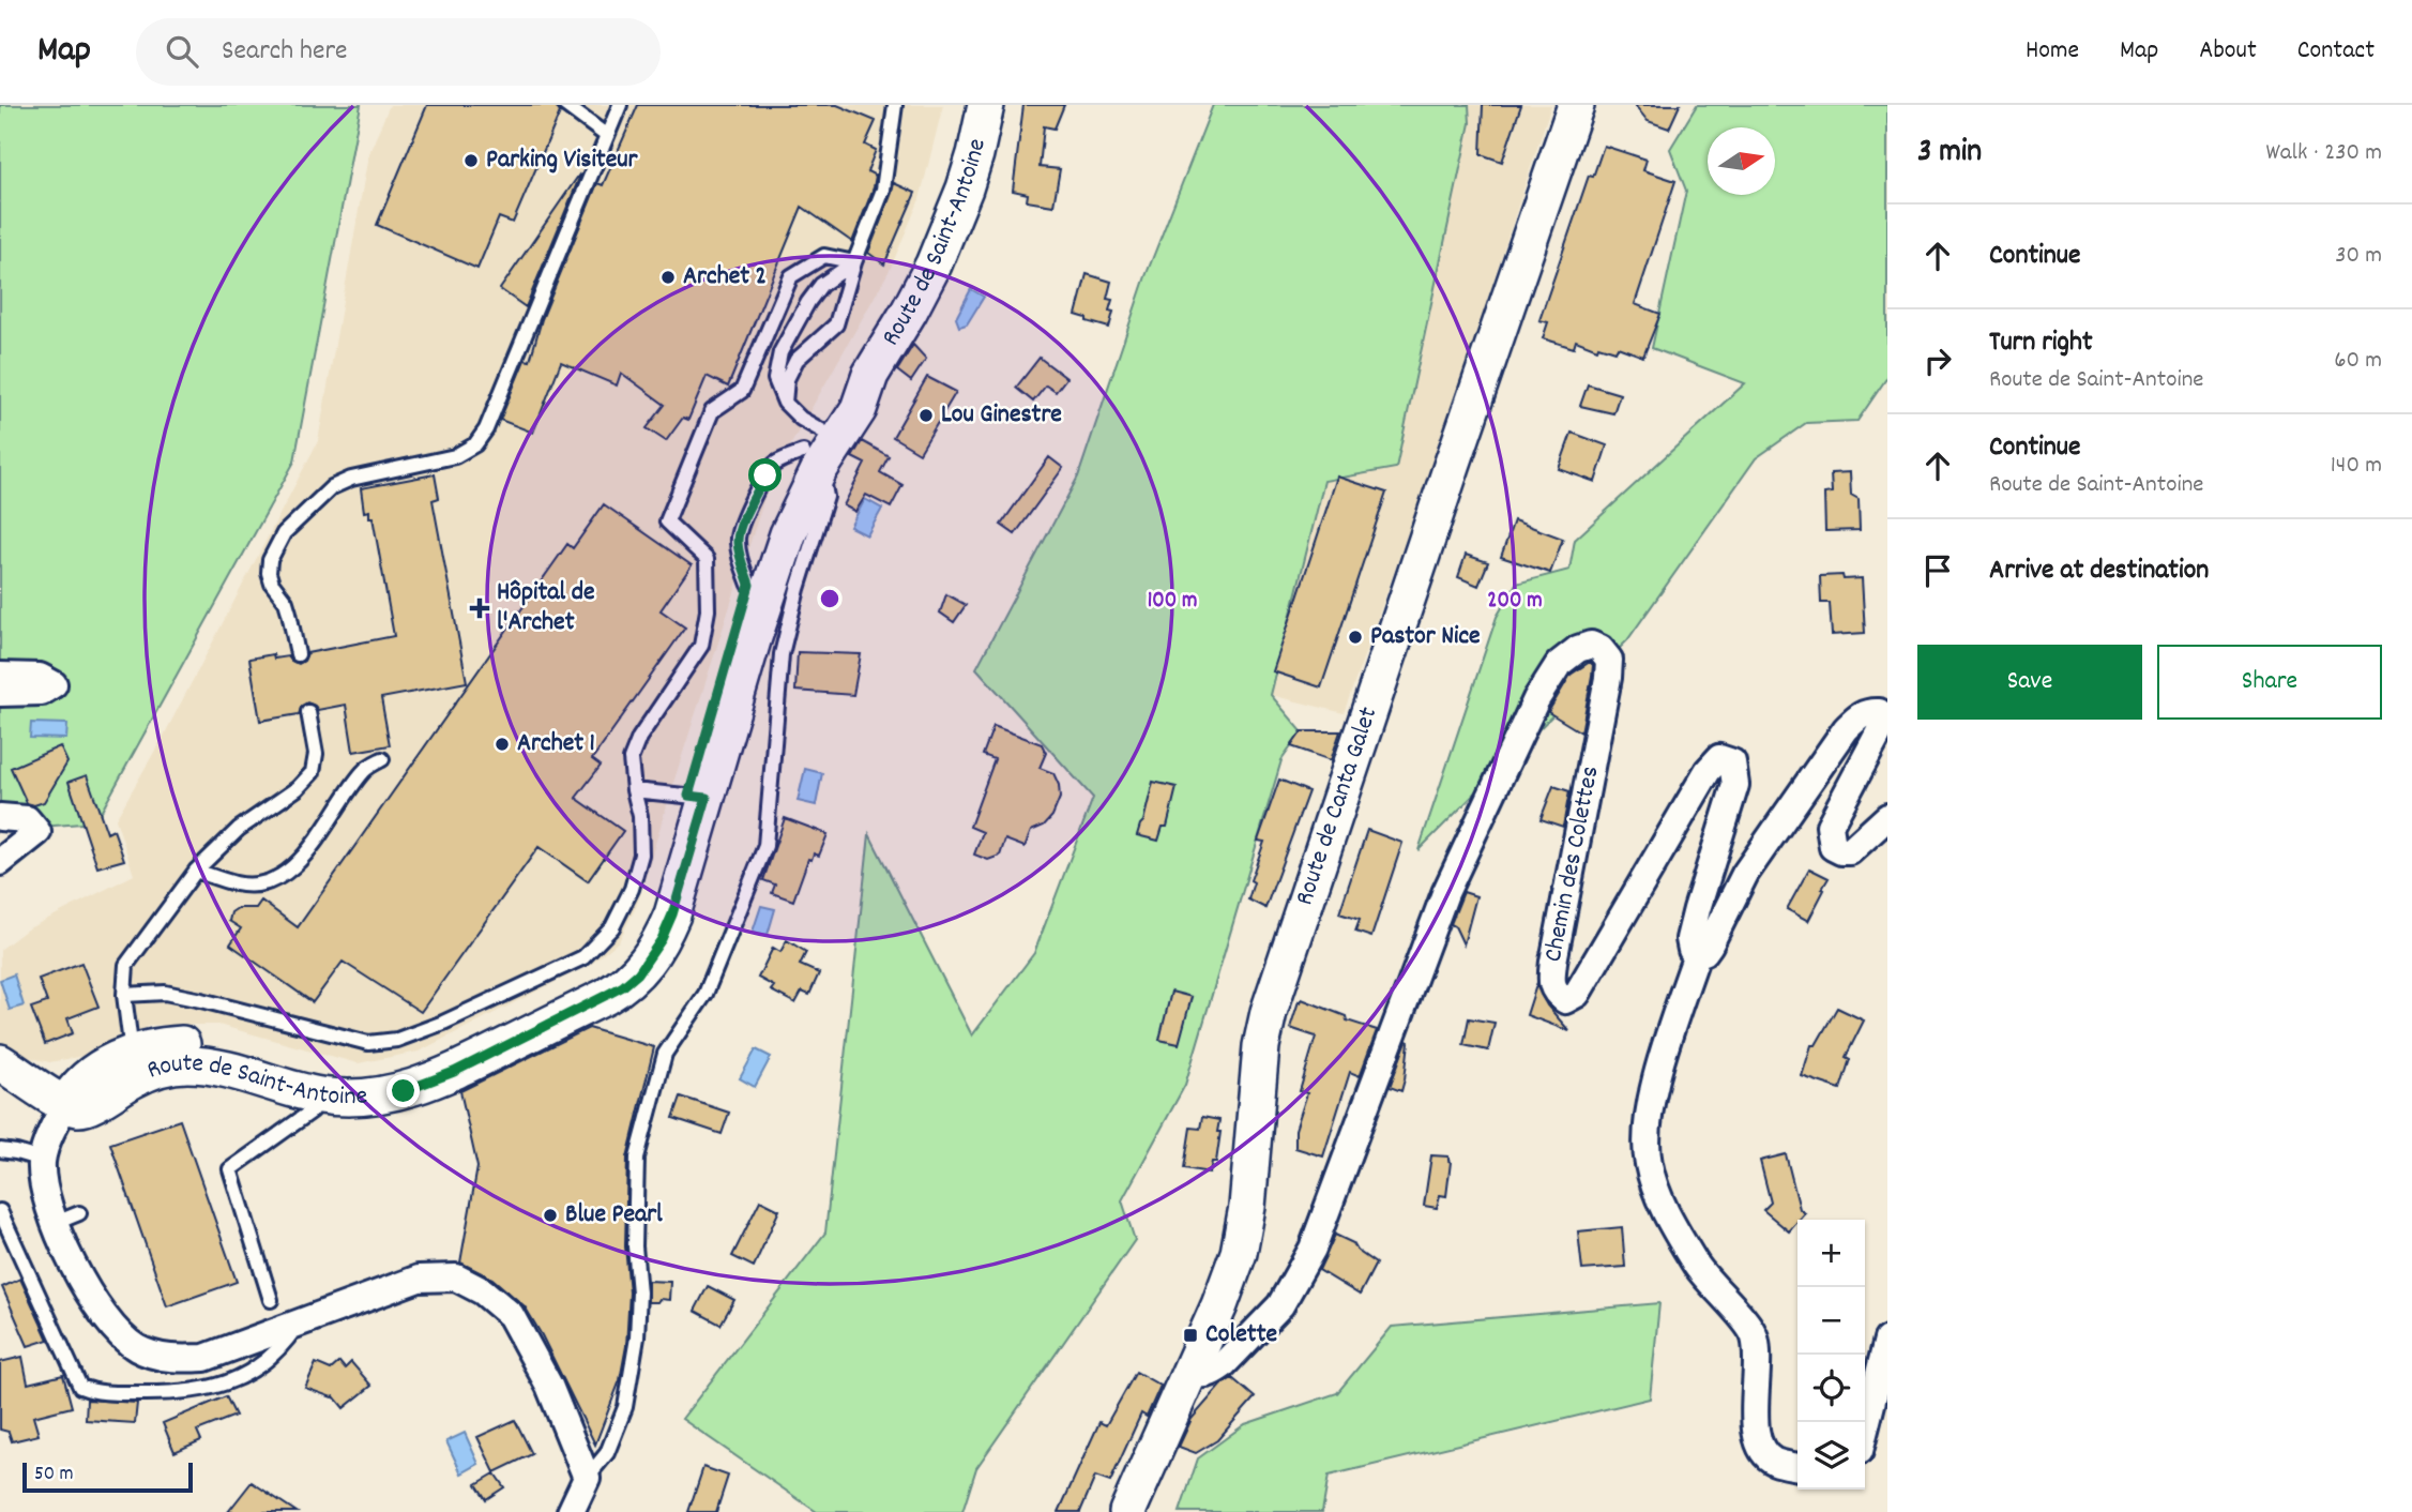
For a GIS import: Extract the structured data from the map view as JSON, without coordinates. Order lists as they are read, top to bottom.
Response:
{
  "streets": {
    "street": ["Route de Saint-Antoine", "Route de Canta Galet", "Chemin des Colettes"]
  },
  "crossings": [
    ["Route de Canta Galet", "Chemin des Colettes"]
  ],
  "places": {
    "other": [
      "Parking Visiteur",
      "Archet 2",
      "Lou Ginestre",
      "Pastor Nice",
      "Archet 1",
      "Blue Pearl"
    ],
    "health": ["Hôpital de l'Archet"],
    "transit": ["Colette"]
  },
  "scale_bar": "50 m",
  "north": "right",
  "page": {
    "header": "Map",
    "search": "Search here",
    "nav": [
      "Home",
      "Map",
      "About",
      "Contact"
    ],
    "heading": ["3 min", "Walk · 230 m"],
    "list": [
      ["Continue", "30 m"],
      ["Turn right", "Route de Saint-Antoine", "60 m"],
      ["Continue", "Route de Saint-Antoine", "140 m"],
      "Arrive at destination"
    ],
    "buttons": ["Save", "Share"],
    "map_buttons": ["+", "−"],
    "scale": "50 m"
  },
  "rings": ["100 m", "200 m"]
}
